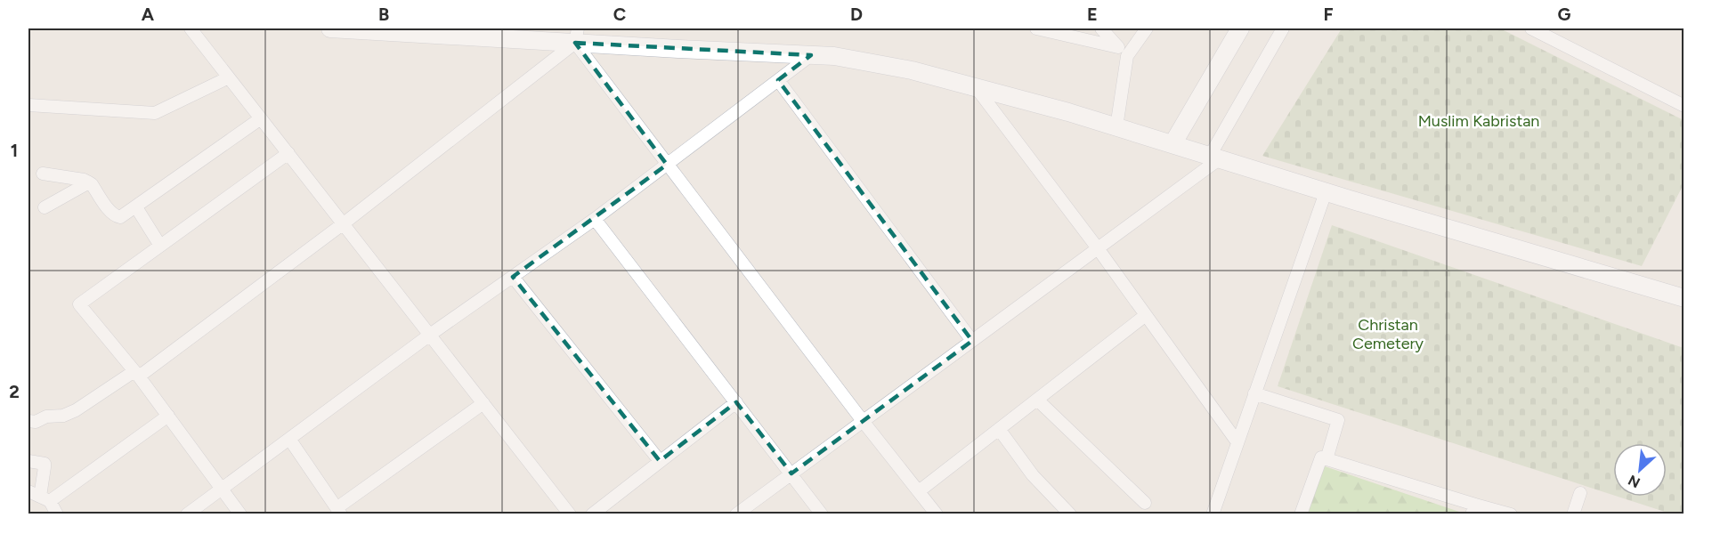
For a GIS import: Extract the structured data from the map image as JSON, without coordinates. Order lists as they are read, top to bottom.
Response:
{
  "parks": ["Muslim Kabristan", "Christan Cemetery"],
  "north": "bottom left",
  "grid": {
    "columns": [
      "A",
      "B",
      "C",
      "D",
      "E",
      "F",
      "G"
    ],
    "rows": ["1", "2"]
  }
}
